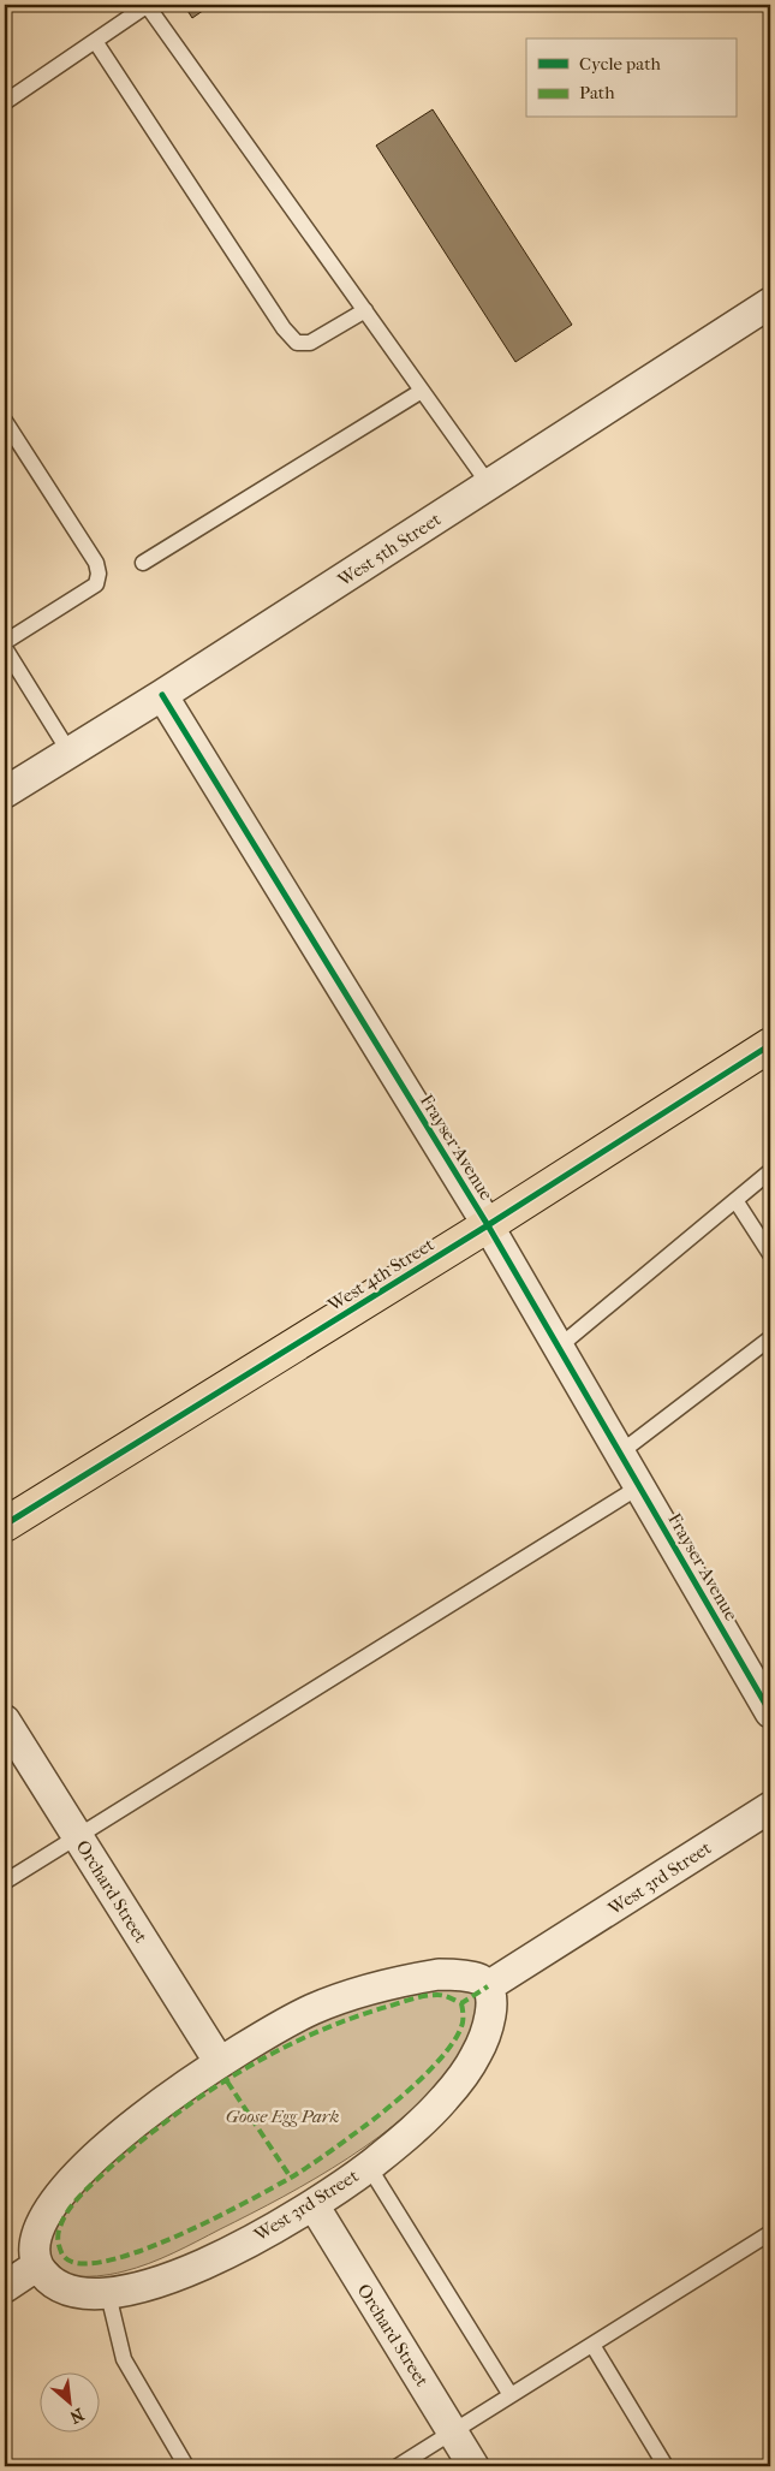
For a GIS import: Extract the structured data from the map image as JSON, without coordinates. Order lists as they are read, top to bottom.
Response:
{
  "streets": {
    "main road": ["West 4th Street"],
    "street": [
      "West 5th Street",
      "Frayser Avenue",
      "West 3rd Street",
      "Orchard Street"
    ]
  },
  "crossings": [
    ["West 5th Street", "Frayser Avenue"],
    ["Frayser Avenue", "West 4th Street"],
    ["West 3rd Street", "Orchard Street"]
  ],
  "parks": ["Goose Egg Park"],
  "legend": ["Cycle path", "Path"],
  "north": "bottom right"
}
